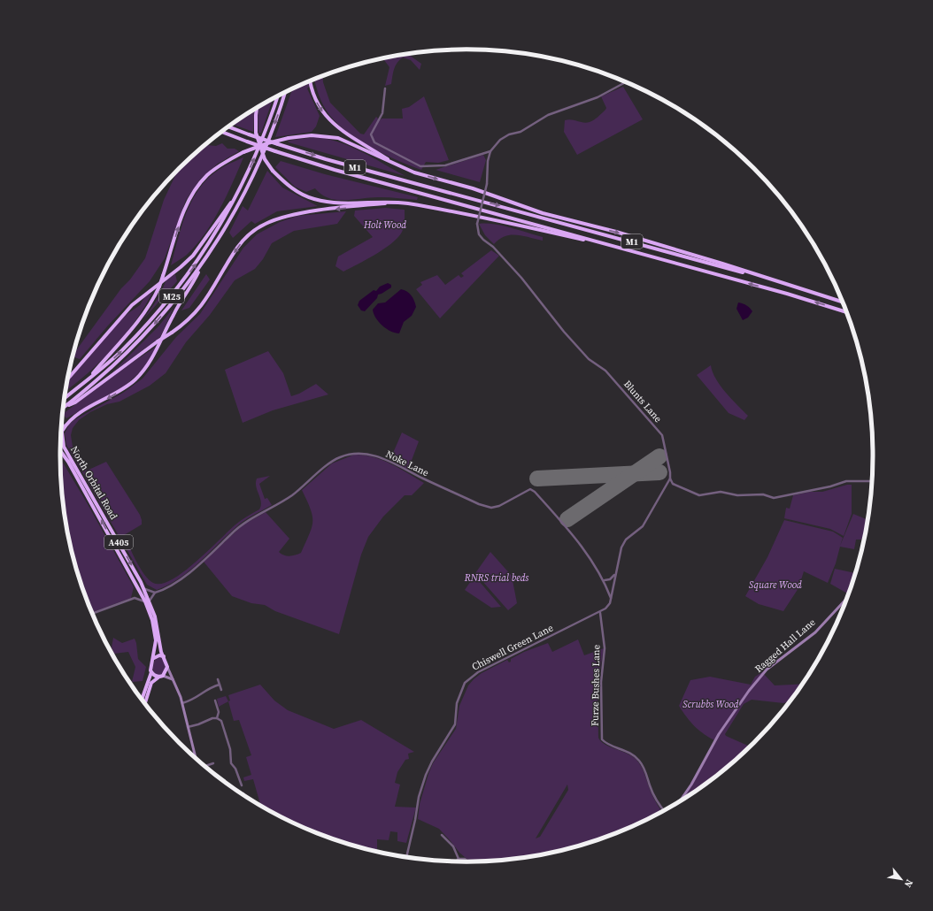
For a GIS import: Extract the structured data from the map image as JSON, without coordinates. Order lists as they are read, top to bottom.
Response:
{
  "streets": {
    "highway": [
      "M1",
      "M25",
      "North Orbital Road",
      "A405"
    ],
    "street": [
      "Blunts Lane",
      "Noke Lane",
      "Ragged Hall Lane",
      "Chiswell Green Lane",
      "Furze Bushes Lane"
    ]
  },
  "crossings": [
    ["M25", "North Orbital Road"],
    ["Blunts Lane", "Chiswell Green Lane"],
    ["Noke Lane", "Chiswell Green Lane"],
    ["Chiswell Green Lane", "Furze Bushes Lane"]
  ],
  "parks": [
    "Holt Wood",
    "RNRS trial beds",
    "Square Wood",
    "Scrubbs Wood"
  ],
  "north": "bottom right"
}
